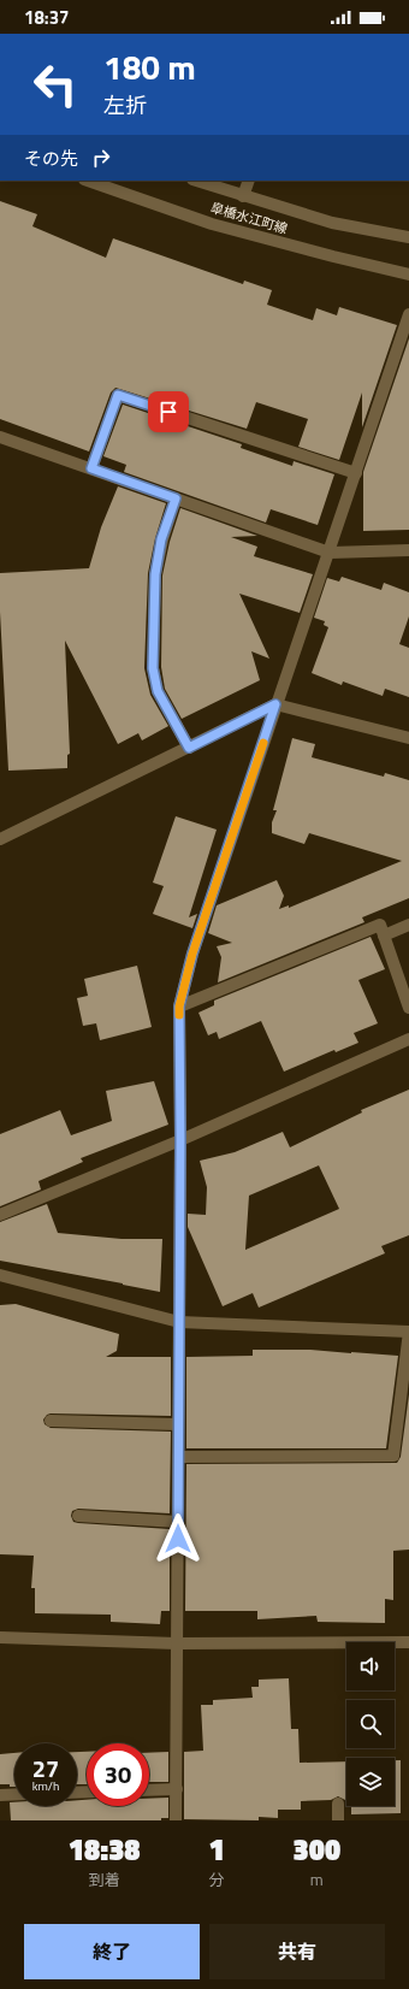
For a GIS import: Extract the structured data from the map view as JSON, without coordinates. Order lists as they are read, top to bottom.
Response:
{
  "streets": {
    "street": ["皐橋水江町線"]
  },
  "page": {
    "status": "18:37",
    "turn": ["180 m", "左折"],
    "then": "その先",
    "speed": "27 km/h",
    "limit": "30",
    "eta": [
      "18:38",
      "到着",
      "1",
      "分",
      "300",
      "m"
    ],
    "buttons": ["終了", "共有"]
  }
}
